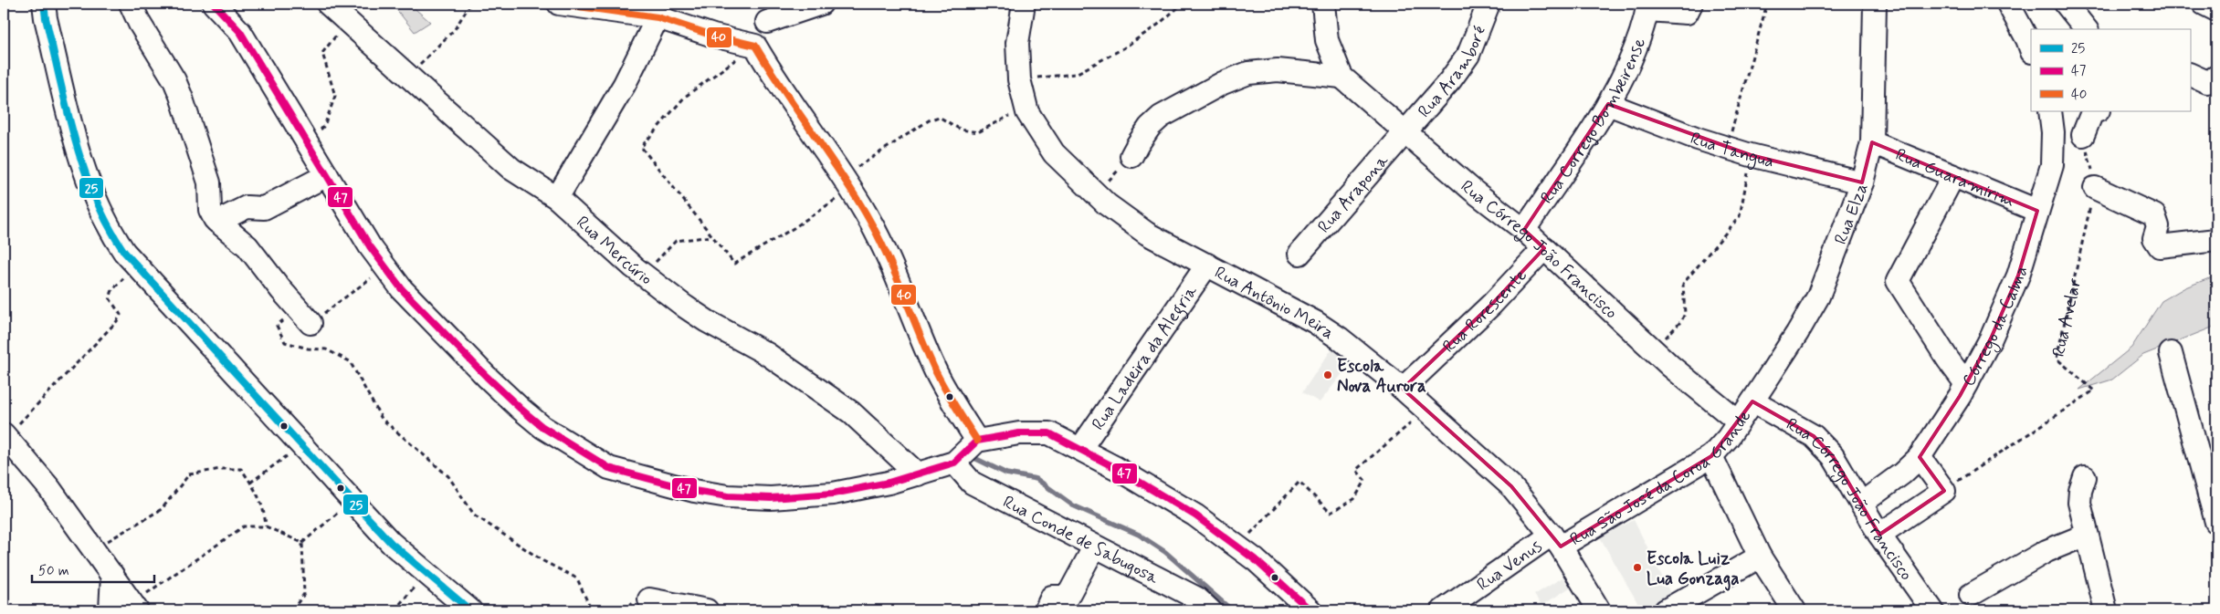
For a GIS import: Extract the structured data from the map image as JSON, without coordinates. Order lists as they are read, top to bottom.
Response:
{
  "streets": {
    "street": [
      "Rua Aramboré",
      "Rua Corrego Bombeirense",
      "Rua Tangua",
      "Rua Guaramirim",
      "Rua Arapona",
      "Rua Elza",
      "Rua Mercúrio",
      "Rua Córrego João Francisco",
      "Rua Antônio Meira",
      "Rua Rorescente",
      "Córrego da Calma",
      "Rua Ladeira da Alegria",
      "Rua São José da Coroa Grande",
      "Rua Conde de Sabugosa",
      "Rua Venus"
    ],
    "path": ["Rua Avelar"]
  },
  "crossings": [
    ["Rua Aramboré", "Rua Arapona"],
    ["Rua Aramboré", "Rua Córrego João Francisco"],
    ["Rua Corrego Bombeirense", "Rua Tangua"],
    ["Rua Corrego Bombeirense", "Rua Córrego João Francisco"],
    ["Rua Tangua", "Rua Elza"],
    ["Rua Guaramirim", "Rua Elza"],
    ["Rua Guaramirim", "Córrego da Calma"],
    ["Rua Arapona", "Rua Córrego João Francisco"],
    ["Rua Elza", "Rua Córrego João Francisco"],
    ["Rua Elza", "Rua São José da Coroa Grande"],
    ["Rua Córrego João Francisco", "Rua Rorescente"],
    ["Rua Córrego João Francisco", "Córrego da Calma"],
    ["Rua Córrego João Francisco", "Rua São José da Coroa Grande"],
    ["Rua Antônio Meira", "Rua Rorescente"],
    ["Rua Antônio Meira", "Rua Ladeira da Alegria"],
    ["Rua Antônio Meira", "Rua São José da Coroa Grande"],
    ["Rua Antônio Meira", "Rua Venus"],
    ["Rua São José da Coroa Grande", "Rua Venus"]
  ],
  "places": ["Escola Nova Aurora", "Escola Luiz Lua Gonzaga"],
  "lines": ["transit line 25", "transit line 47", "transit line 40"],
  "legend": ["25", "47", "40"],
  "scale_bar": "50 m"
}
